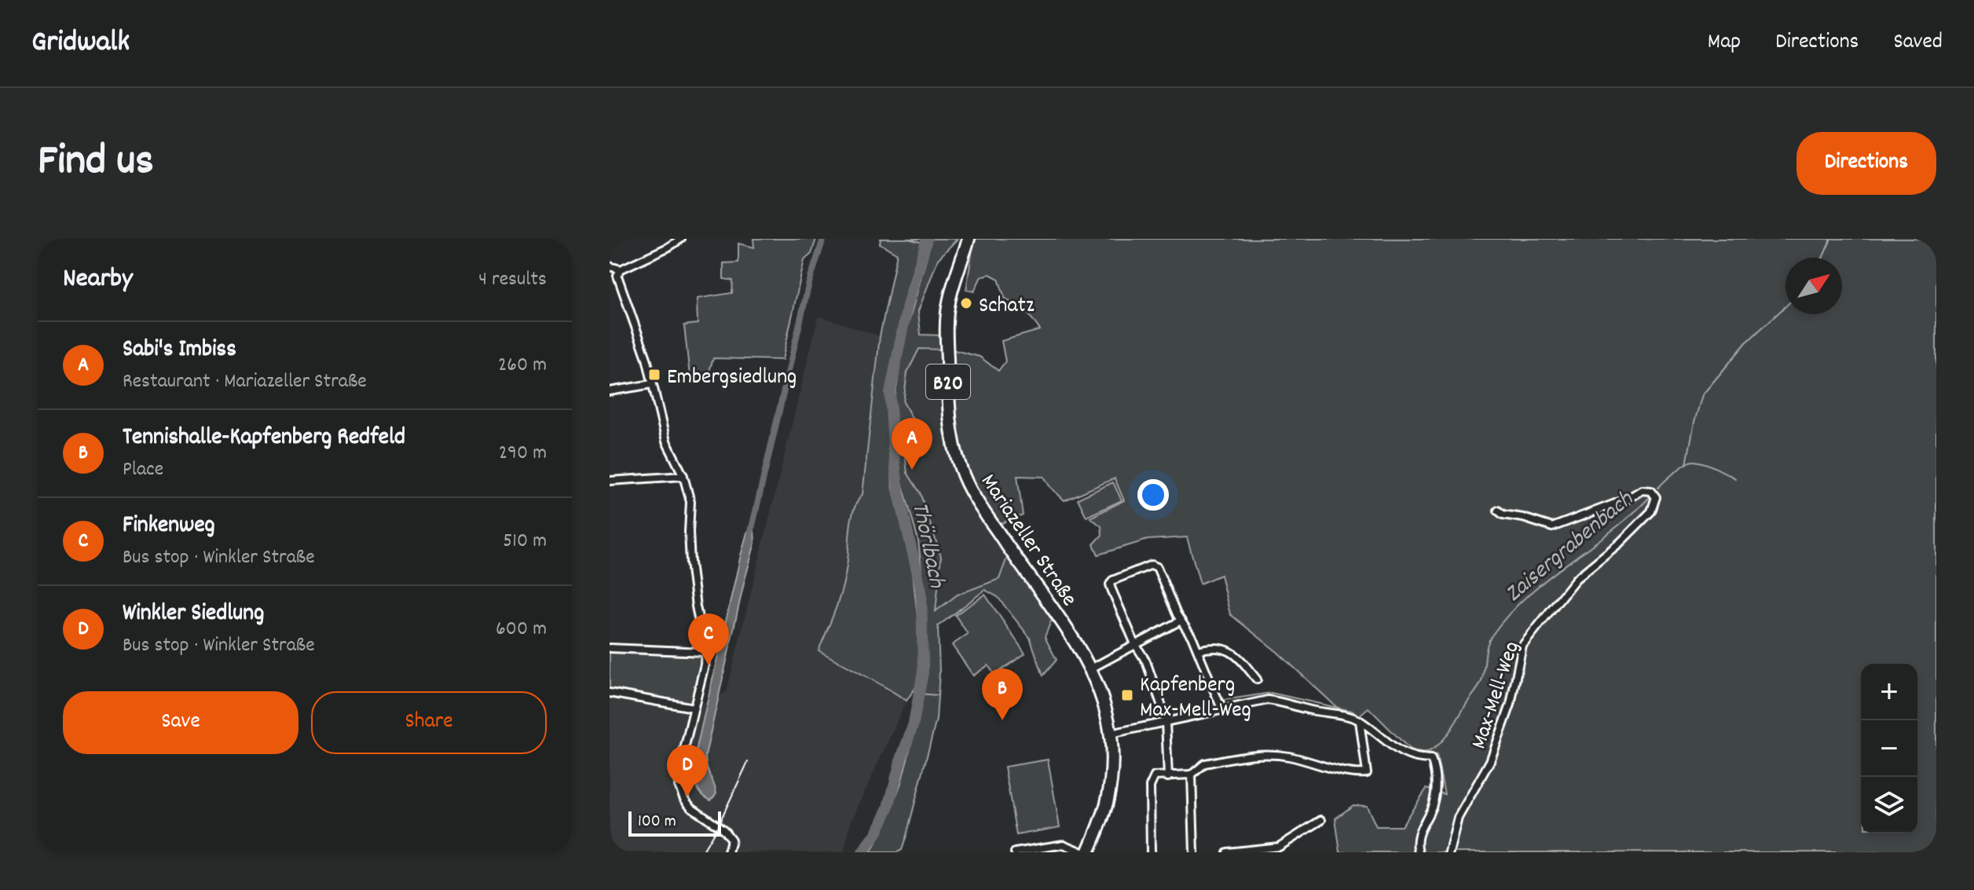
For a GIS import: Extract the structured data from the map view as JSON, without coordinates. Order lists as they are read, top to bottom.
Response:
{
  "streets": {
    "main road": ["B20", "Mariazeller Straße"],
    "street": ["Max-Mell-Weg"]
  },
  "water": ["Thörlbach", "Zaisergrabenbach"],
  "places": {
    "other": ["Schatz"],
    "transit": ["Embergsiedlung", "Kapfenberg Max-Mell-Weg"]
  },
  "scale_bar": "100 m",
  "north": "top right",
  "page": {
    "header": "Gridwalk",
    "nav": ["Map", "Directions", "Saved"],
    "title": "Find us",
    "buttons": [
      "Directions",
      ["Save", "Share"]
    ],
    "heading": ["Nearby", "4 results"],
    "list": [
      {
        "mark": "A",
        "name": "Sabi's Imbiss",
        "note": "Restaurant · Mariazeller Straße",
        "value": "260 m"
      },
      {
        "mark": "B",
        "name": "Tennishalle-Kapfenberg Redfeld",
        "note": "Place",
        "value": "290 m"
      },
      {
        "mark": "C",
        "name": "Finkenweg",
        "note": "Bus stop · Winkler Straße",
        "value": "510 m"
      },
      {
        "mark": "D",
        "name": "Winkler Siedlung",
        "note": "Bus stop · Winkler Straße",
        "value": "600 m"
      }
    ],
    "pins": [
      "A",
      "C",
      "B",
      "D"
    ],
    "map_buttons": ["+", "−"],
    "scale": "100 m"
  }
}
